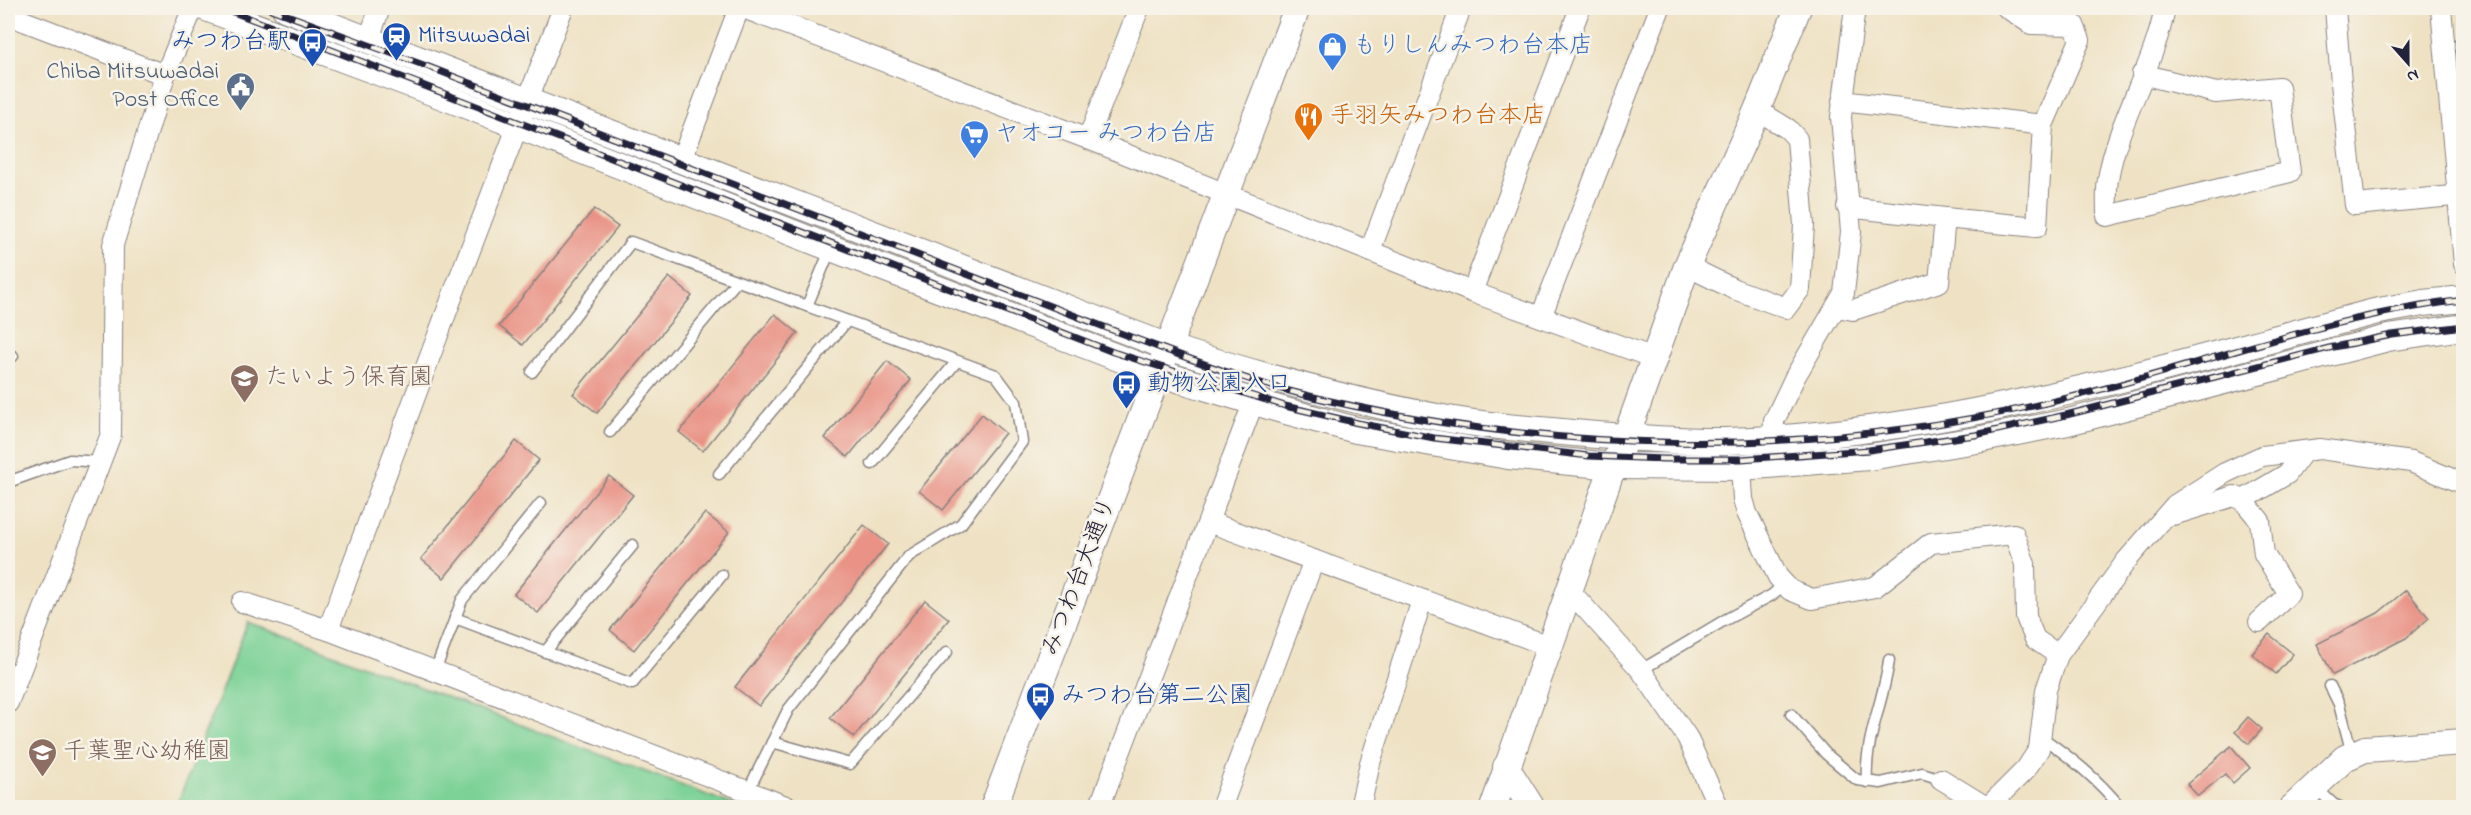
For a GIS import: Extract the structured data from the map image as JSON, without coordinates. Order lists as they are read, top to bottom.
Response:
{
  "streets": {
    "street": ["みつわ台大通り"]
  },
  "places": {
    "station": ["Mitsuwadai"],
    "bus stop": ["みつわ台駅", "動物公園入口", "みつわ台第二公園"],
    "shop": ["もりしんみつわ台本店"],
    "public building": ["Chiba Mitsuwadai Post Office"],
    "restaurant": ["手羽矢みつわ台本店"],
    "supermarket": ["ヤオコー みつわ台店"],
    "school or university": ["たいよう保育園", "千葉聖心幼稚園"]
  },
  "north": "bottom"
}
